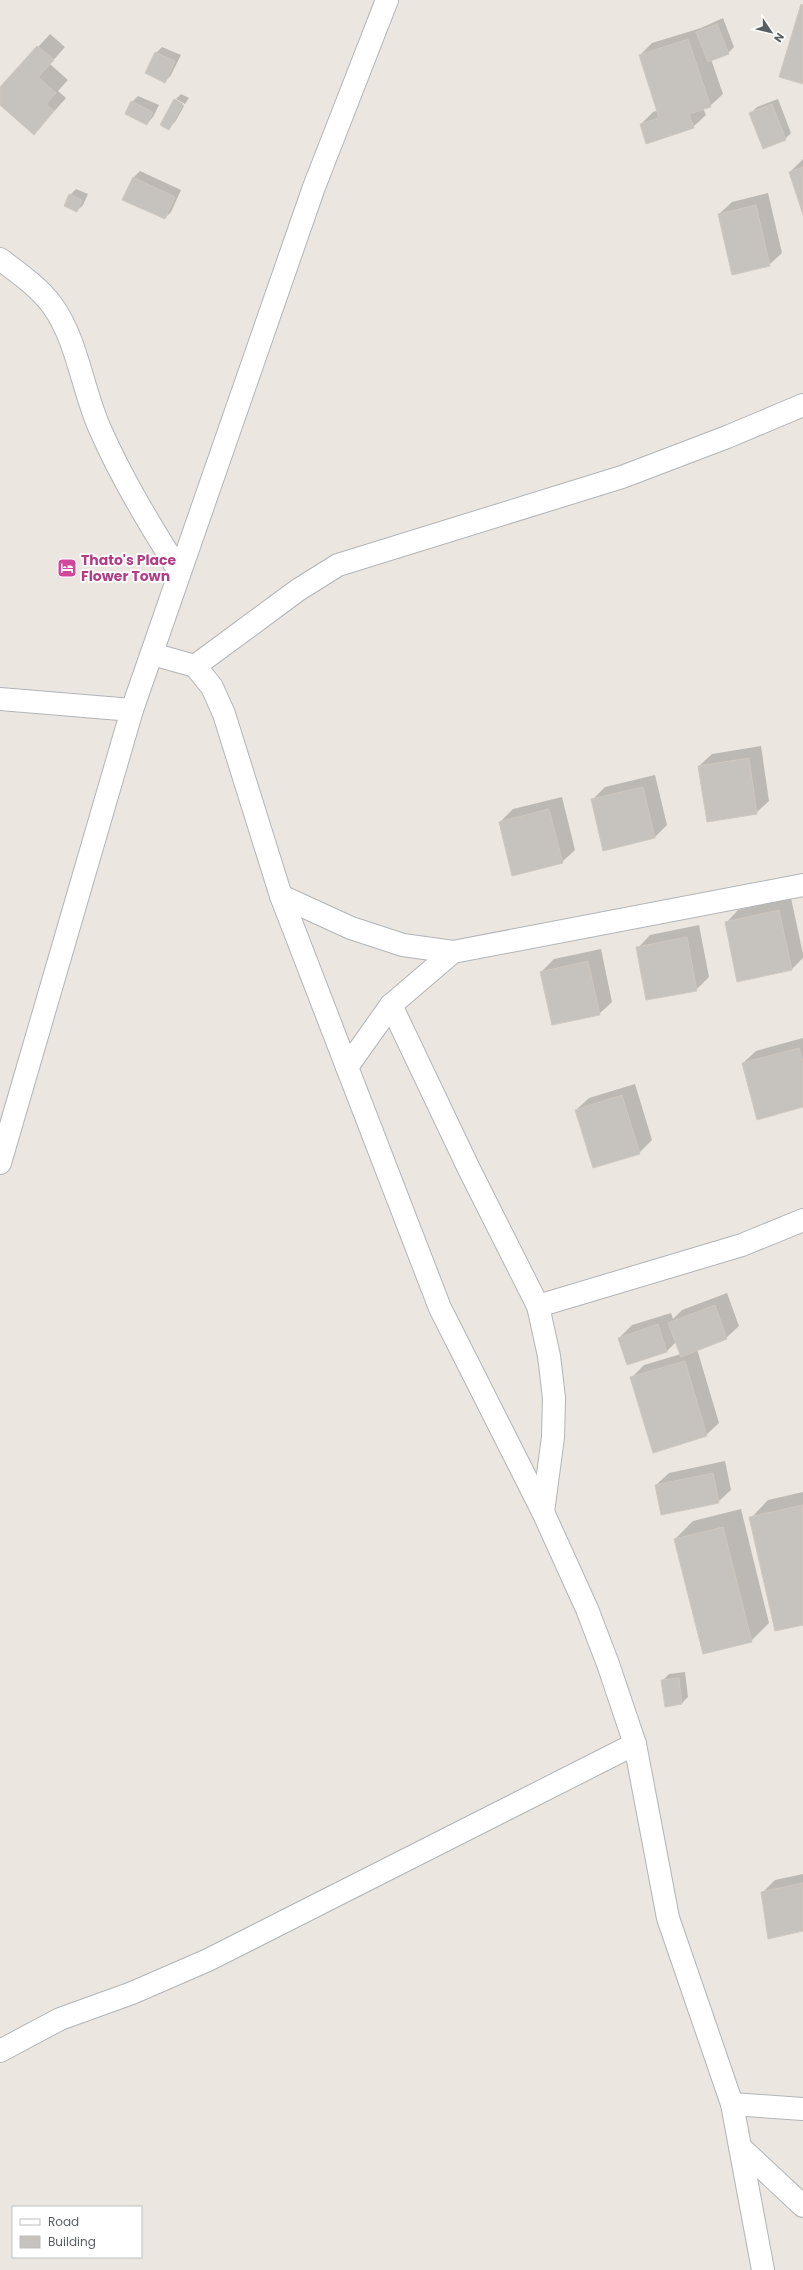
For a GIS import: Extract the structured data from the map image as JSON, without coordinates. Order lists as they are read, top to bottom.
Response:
{
  "places": {
    "hotel": ["Thato's Place Flower Town"]
  },
  "legend": ["Road", "Building"],
  "north": "bottom right"
}
